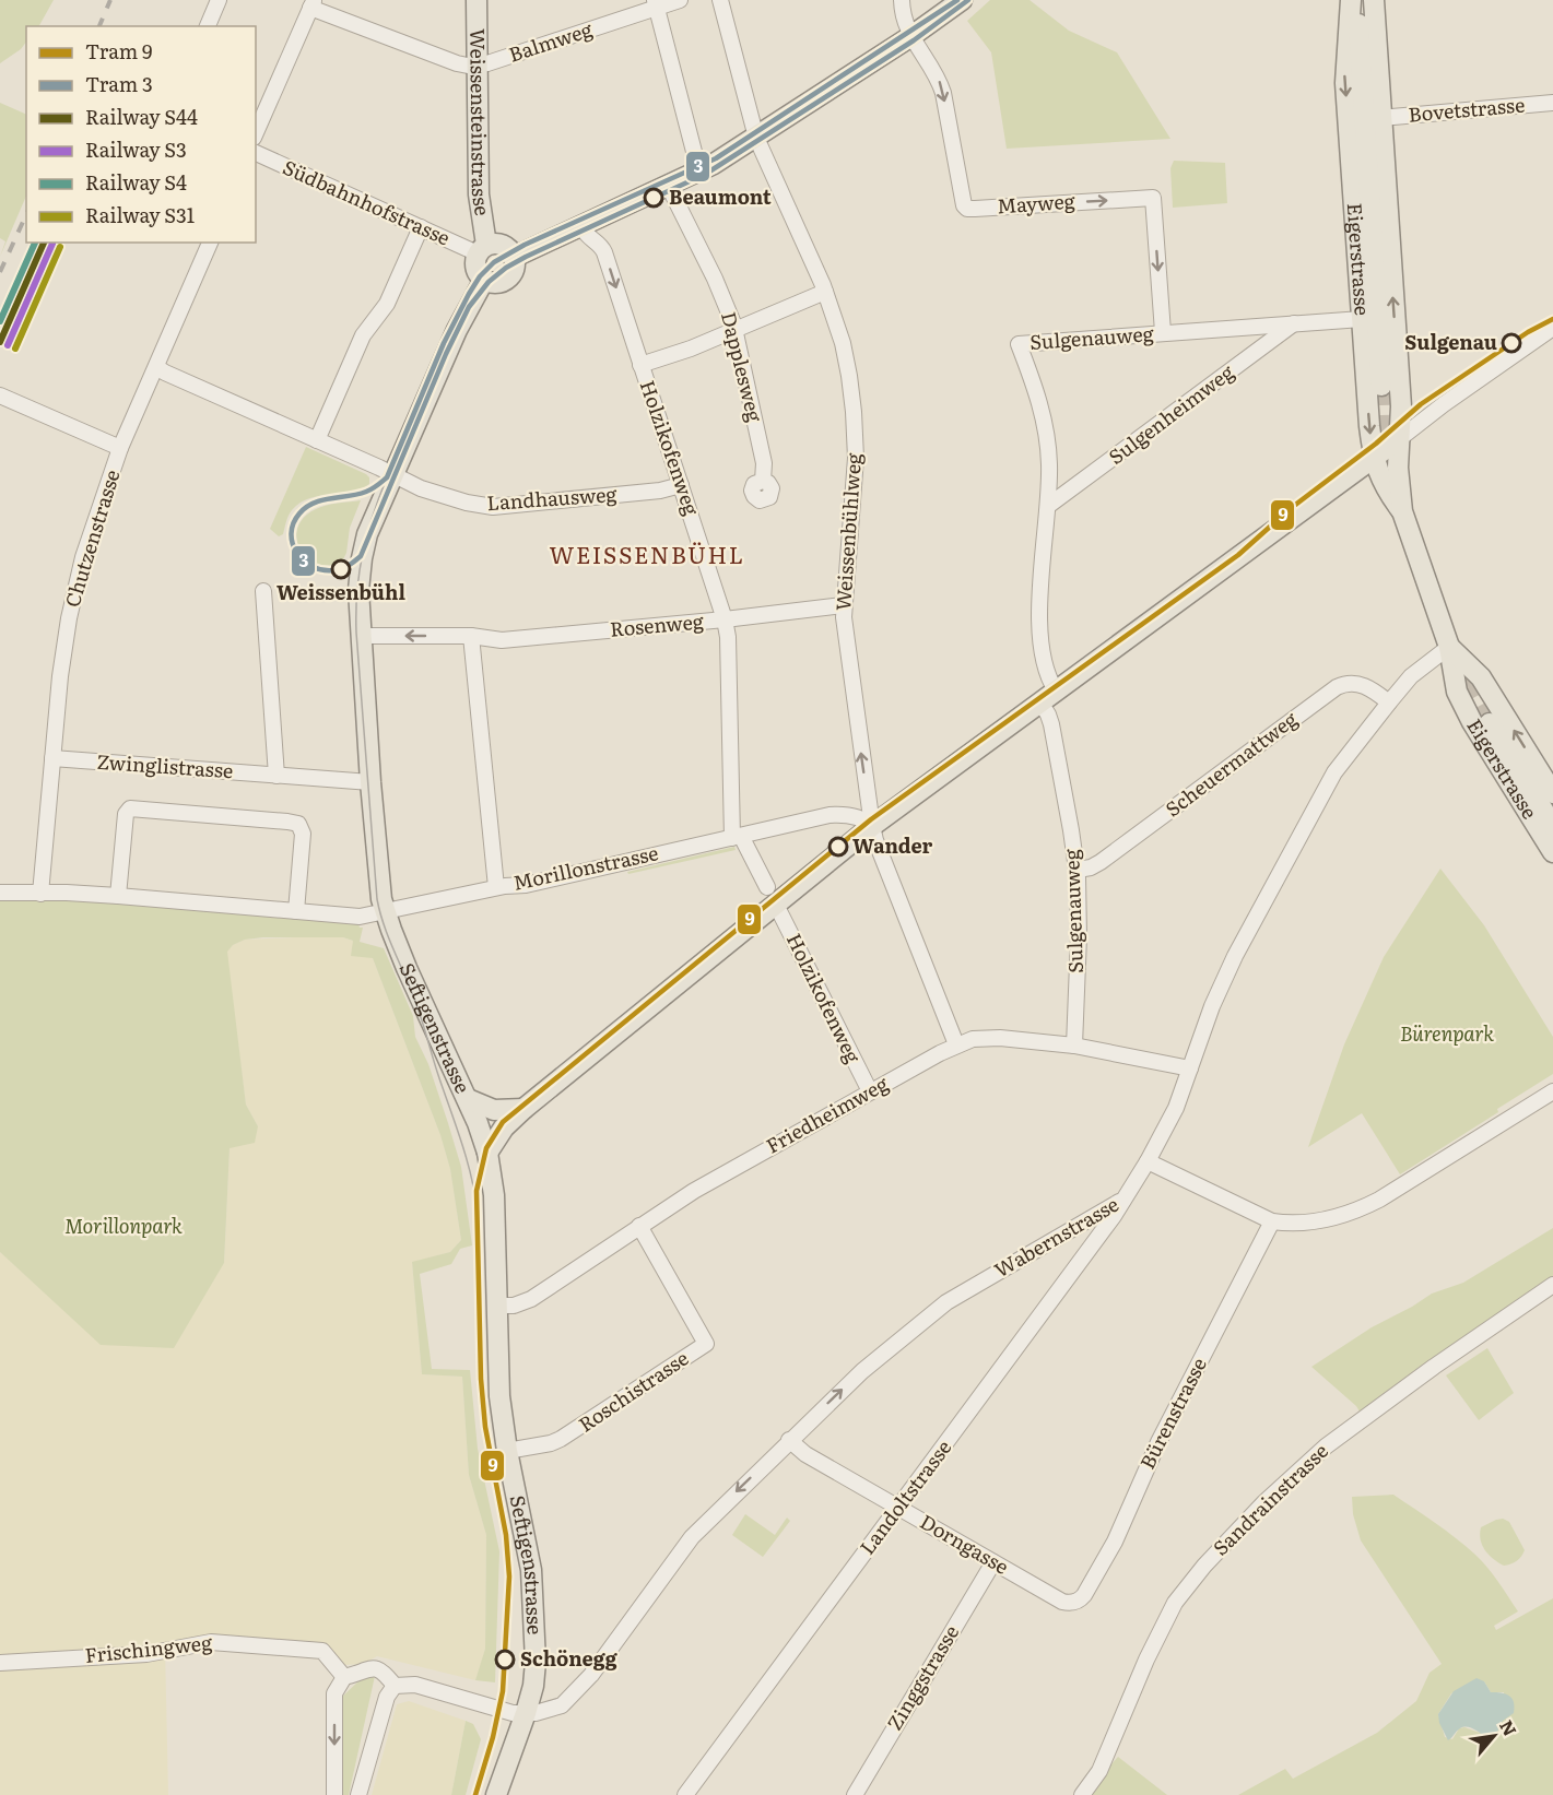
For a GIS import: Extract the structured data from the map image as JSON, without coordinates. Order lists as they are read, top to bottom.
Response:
{
  "streets": {
    "main road": ["Weissensteinstrasse", "Eigerstrasse", "Seftigenstrasse"],
    "street": [
      "Balmweg",
      "Bovetstrasse",
      "Südbahnhofstrasse",
      "Mayweg",
      "Sulgenauweg",
      "Dapplesweg",
      "Sulgenheimweg",
      "Holzikofenweg",
      "Landhausweg",
      "Weissenbühlweg",
      "Chutzenstrasse",
      "Rosenweg",
      "Scheuermattweg",
      "Zwinglistrasse",
      "Morillonstrasse",
      "Friedheimweg",
      "Wabernstrasse",
      "Roschistrasse",
      "Bürenstrasse",
      "Landoltstrasse",
      "Sandrainstrasse",
      "Dorngasse",
      "Frischingweg",
      "Zinggstrasse"
    ]
  },
  "crossings": [
    ["Balmweg", "Weissensteinstrasse"],
    ["Bovetstrasse", "Eigerstrasse"],
    ["Weissensteinstrasse", "Südbahnhofstrasse"],
    ["Weissensteinstrasse", "Seftigenstrasse"],
    ["Südbahnhofstrasse", "Seftigenstrasse"],
    ["Mayweg", "Sulgenauweg"],
    ["Eigerstrasse", "Sulgenauweg"],
    ["Eigerstrasse", "Wabernstrasse"],
    ["Sulgenauweg", "Sulgenheimweg"],
    ["Sulgenauweg", "Scheuermattweg"],
    ["Sulgenauweg", "Friedheimweg"],
    ["Holzikofenweg", "Landhausweg"],
    ["Holzikofenweg", "Rosenweg"],
    ["Holzikofenweg", "Morillonstrasse"],
    ["Holzikofenweg", "Friedheimweg"],
    ["Landhausweg", "Chutzenstrasse"],
    ["Landhausweg", "Seftigenstrasse"],
    ["Weissenbühlweg", "Rosenweg"],
    ["Weissenbühlweg", "Morillonstrasse"],
    ["Weissenbühlweg", "Friedheimweg"],
    ["Chutzenstrasse", "Zwinglistrasse"],
    ["Chutzenstrasse", "Morillonstrasse"],
    ["Rosenweg", "Seftigenstrasse"],
    ["Scheuermattweg", "Wabernstrasse"],
    ["Zwinglistrasse", "Seftigenstrasse"],
    ["Morillonstrasse", "Seftigenstrasse"],
    ["Seftigenstrasse", "Friedheimweg"],
    ["Seftigenstrasse", "Wabernstrasse"],
    ["Seftigenstrasse", "Roschistrasse"],
    ["Friedheimweg", "Wabernstrasse"],
    ["Friedheimweg", "Roschistrasse"],
    ["Wabernstrasse", "Landoltstrasse"],
    ["Wabernstrasse", "Dorngasse"],
    ["Bürenstrasse", "Dorngasse"],
    ["Landoltstrasse", "Dorngasse"],
    ["Dorngasse", "Zinggstrasse"]
  ],
  "districts": ["WEISSENBÜHL"],
  "parks": ["Bürenpark", "Morillonpark"],
  "places": [
    "Beaumont",
    "Sulgenau",
    "Weissenbühl",
    "Wander",
    "Schönegg"
  ],
  "lines": [
    "tram line 3",
    "rail line S44",
    "rail line S4",
    "rail line S3",
    "rail line S31",
    "tram line 9"
  ],
  "legend": [
    "Tram 9",
    "Tram 3",
    "Railway S44",
    "Railway S3",
    "Railway S4",
    "Railway S31"
  ],
  "north": "top right"
}
